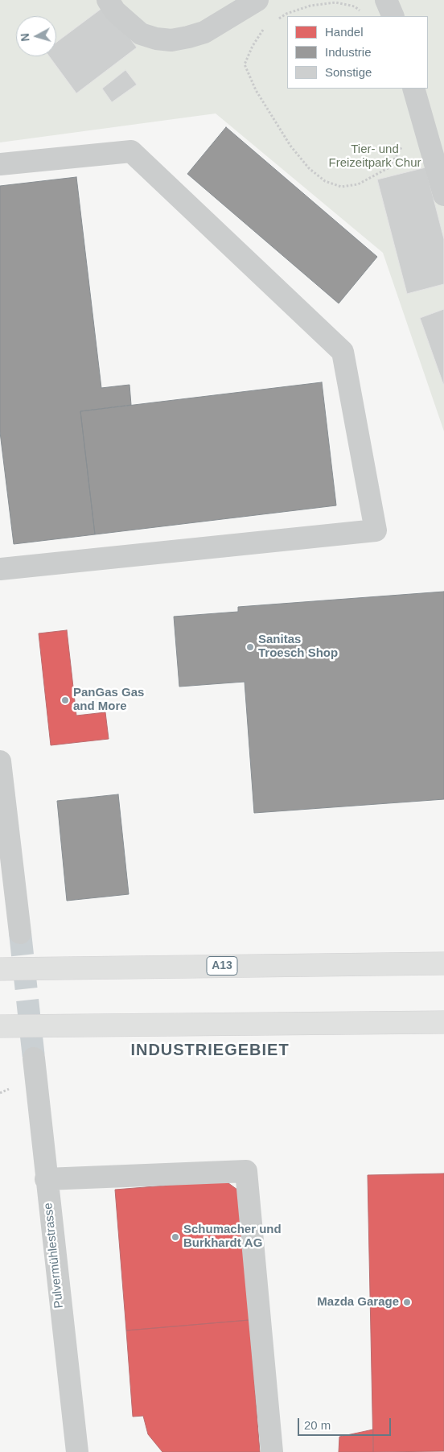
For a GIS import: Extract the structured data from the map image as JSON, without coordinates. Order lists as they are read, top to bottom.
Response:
{
  "streets": {
    "highway": ["A13"],
    "street": ["Pulvermühlestrasse"]
  },
  "districts": ["INDUSTRIEGEBIET"],
  "parks": ["Tier- und Freizeitpark Chur"],
  "places": [
    "Sanitas Troesch Shop",
    "PanGas Gas and More",
    "Schumacher und Burkhardt AG",
    "Mazda Garage"
  ],
  "legend": ["Handel", "Industrie", "Sonstige"],
  "scale_bar": "20 m",
  "north": "left"
}
